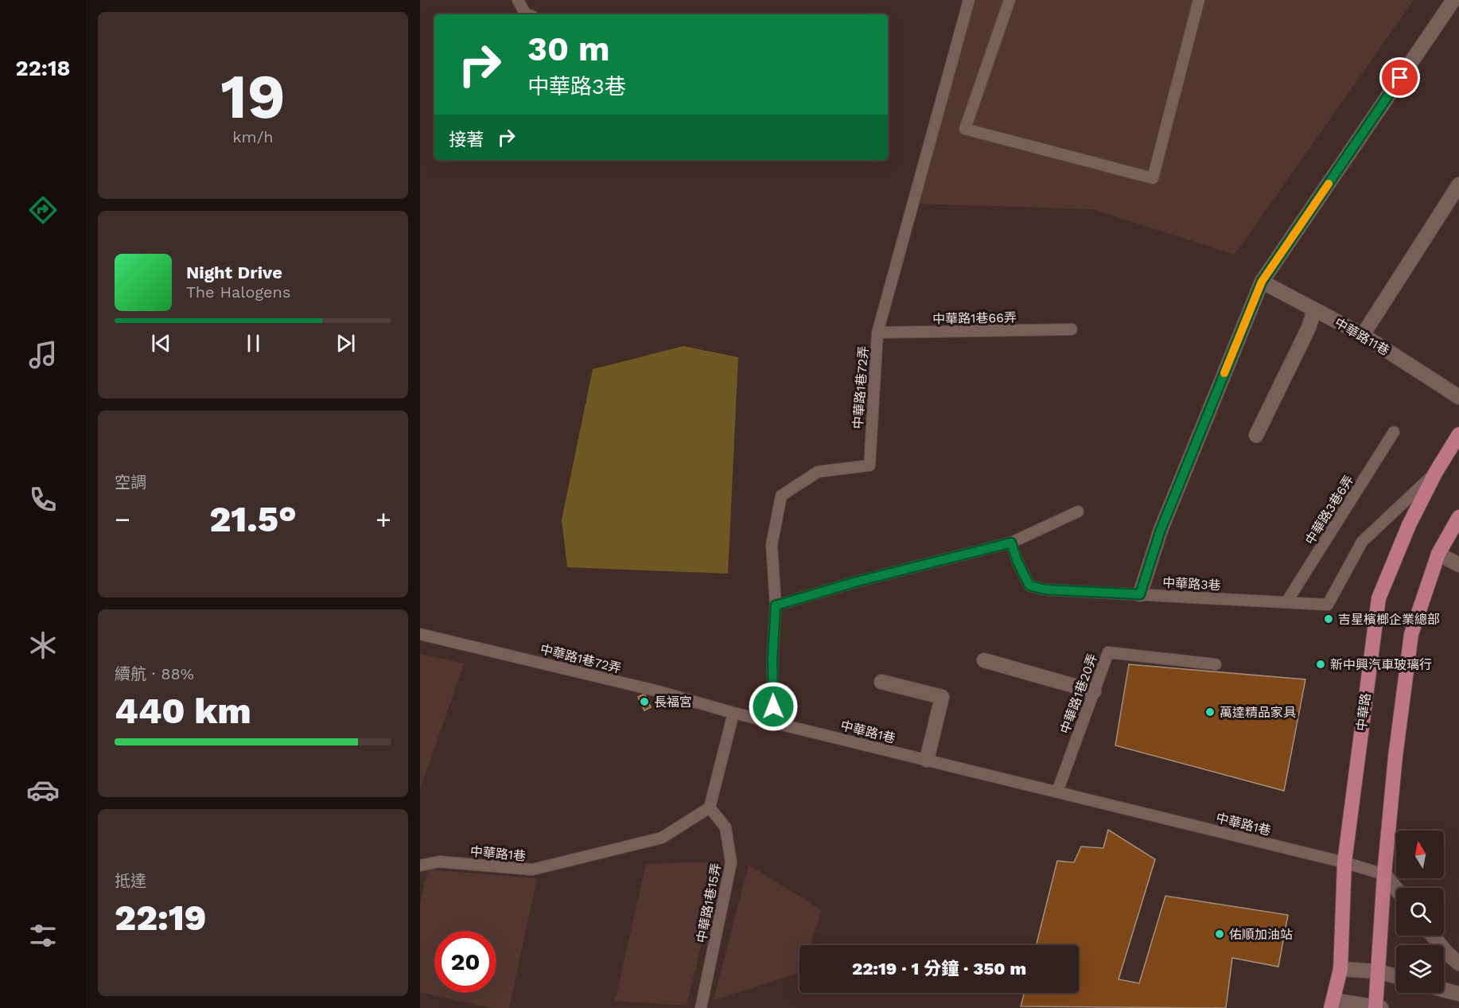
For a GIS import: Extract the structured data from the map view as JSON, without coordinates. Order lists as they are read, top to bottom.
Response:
{
  "streets": {
    "main road": ["中華路"],
    "street": ["中華路11巷"],
    "lane": [
      "中華路1巷66弄",
      "中華路1巷72弄",
      "中華路3巷6弄",
      "中華路3巷",
      "中華路1巷20弄",
      "中華路1巷",
      "中華路1巷15弄"
    ]
  },
  "crossings": [
    ["中華路1巷66弄", "中華路1巷72弄"],
    ["中華路1巷72弄", "中華路1巷"],
    ["中華路3巷6弄", "中華路3巷"],
    ["中華路3巷", "中華路"],
    ["中華路1巷20弄", "中華路1巷"],
    ["中華路", "中華路1巷"],
    ["中華路1巷", "中華路1巷15弄"]
  ],
  "places": [
    "吉星檳榔企業總部",
    "新中興汽車玻璃行",
    "長福宮",
    "萬達精品家具",
    "佑順加油站"
  ],
  "north": "top",
  "page": {
    "tabs": "22:18",
    "tile": [
      ["19", "km/h"],
      "空調",
      ["續航 · 88%", "440 km"],
      ["抵達", "22:19"]
    ],
    "turn": ["30 m", "中華路3巷"],
    "then": "接著",
    "song": ["Night Drive", "The Halogens"],
    "heat": ["−", "21.5°", "+"],
    "limit": "20",
    "trip": "22:19 · 1 分鐘 · 350 m"
  }
}
